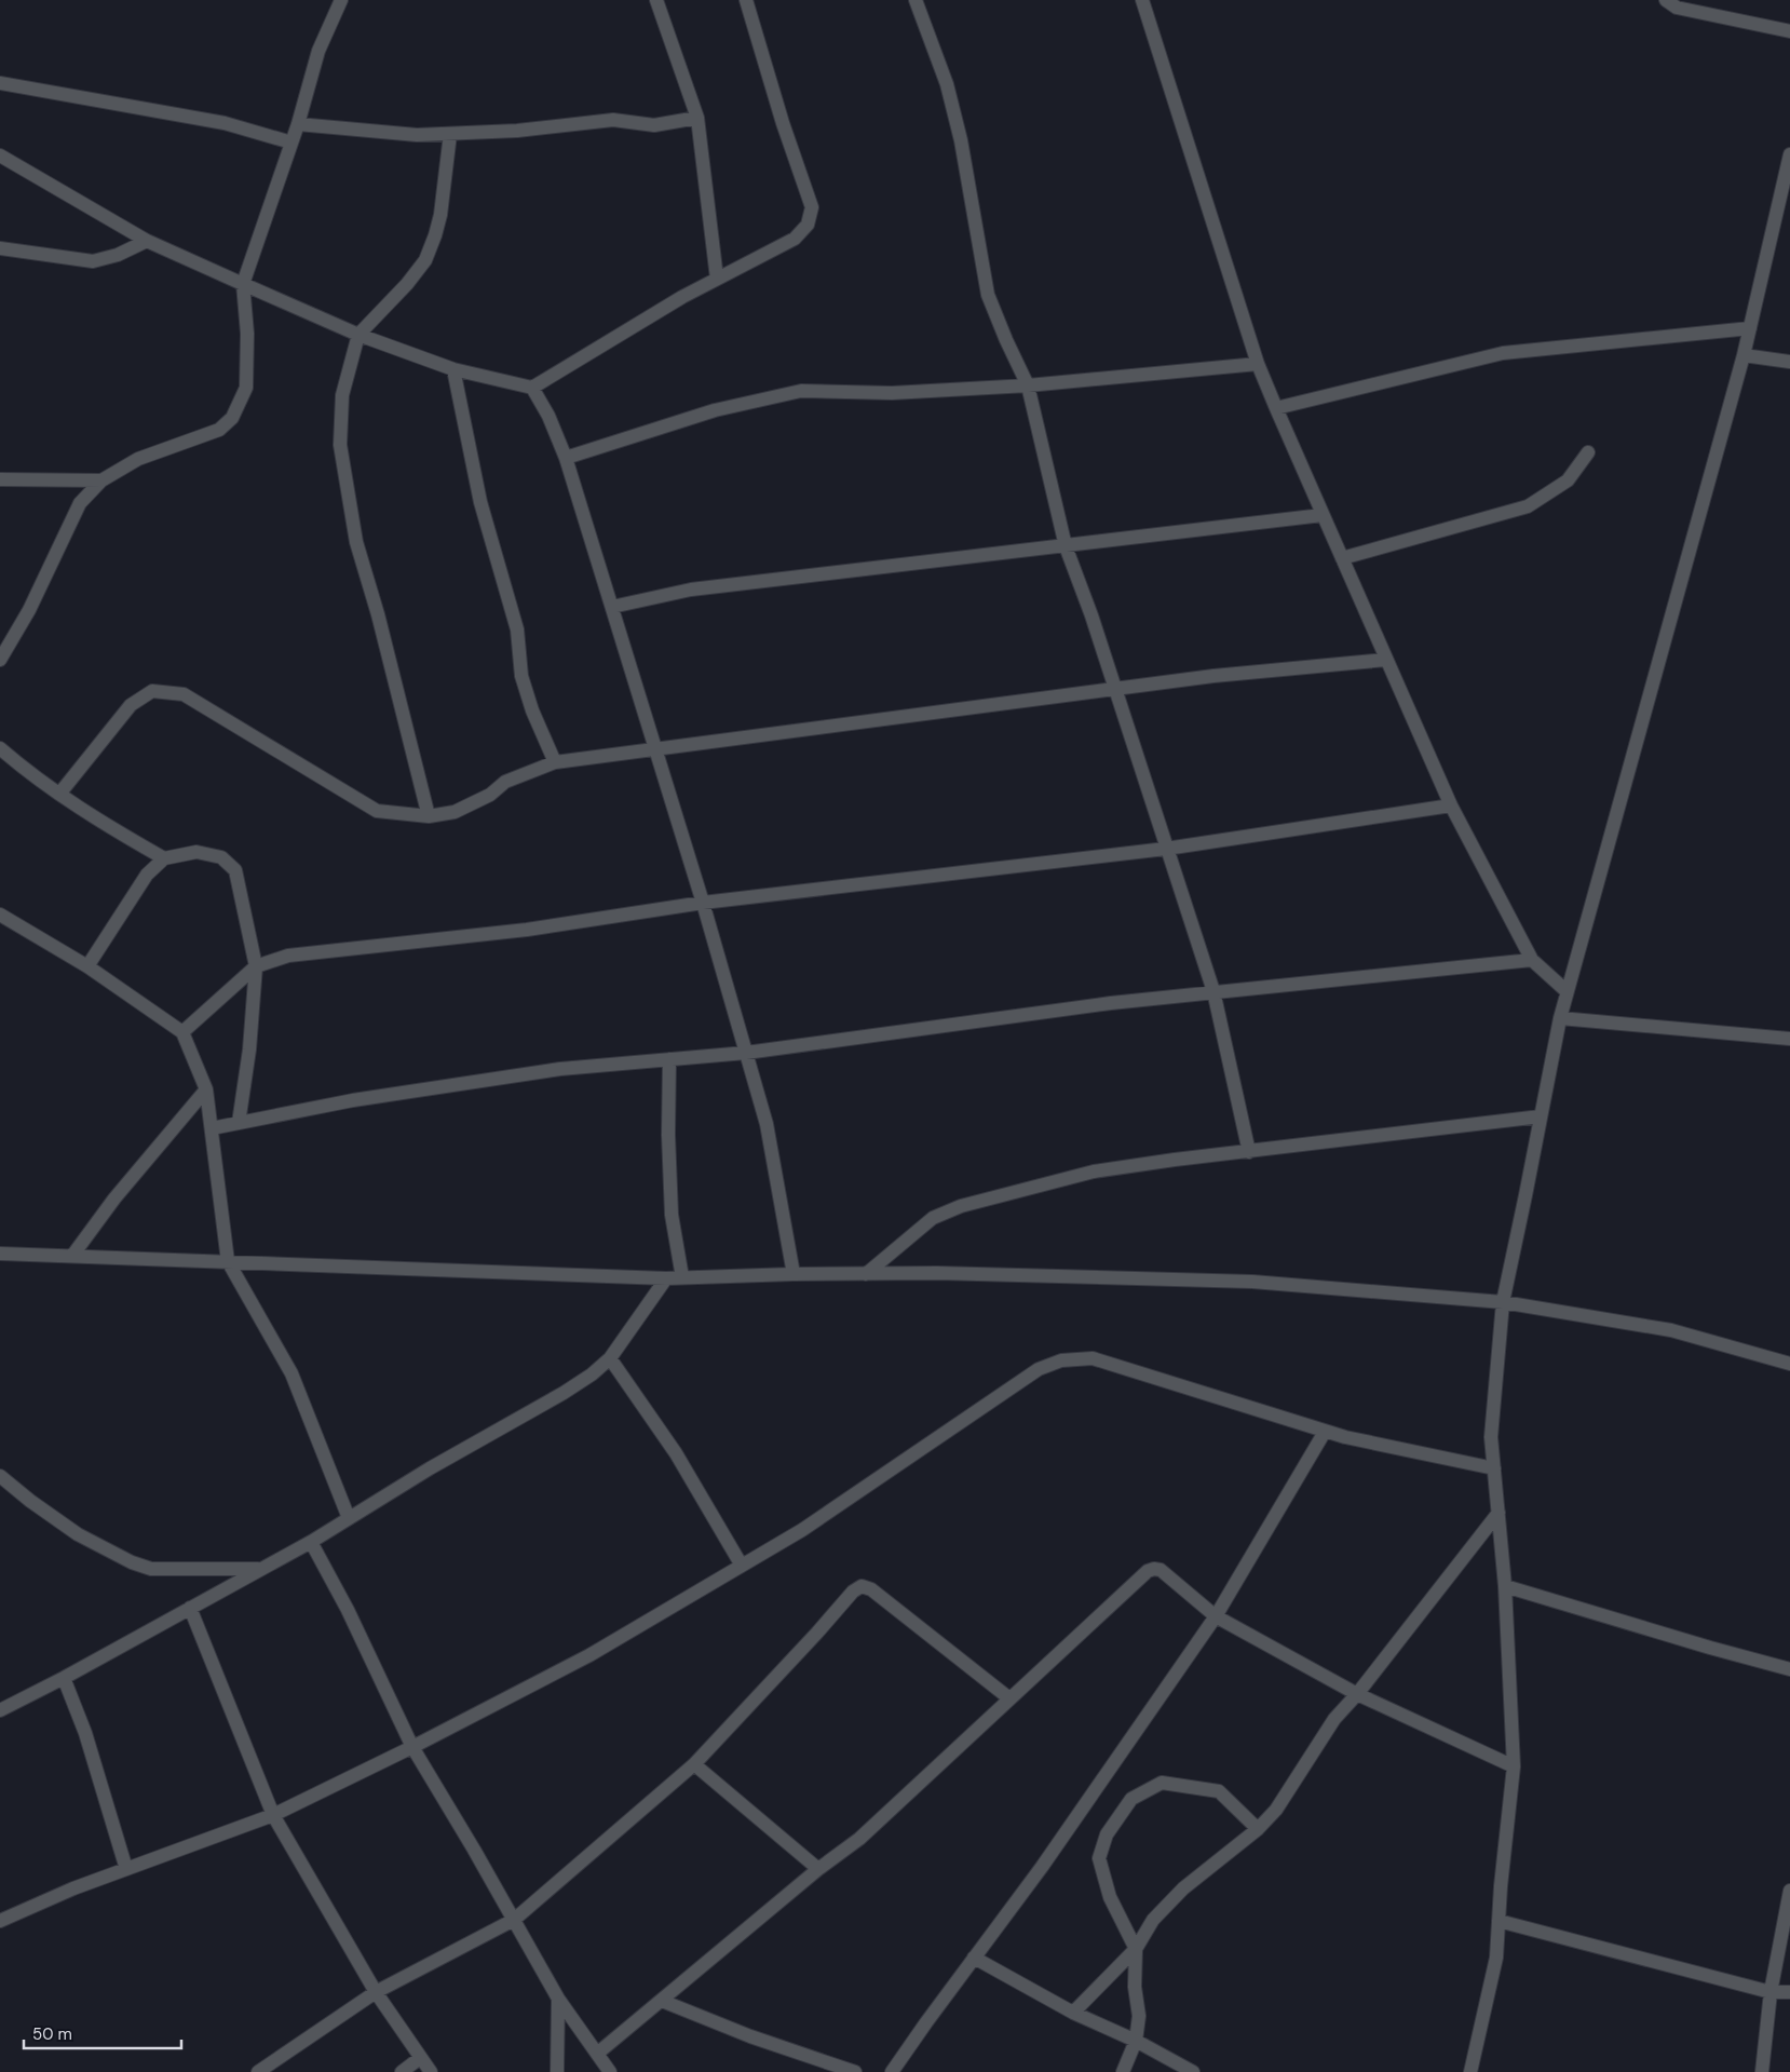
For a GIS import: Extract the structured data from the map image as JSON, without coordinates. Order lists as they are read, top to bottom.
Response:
{
  "scale_bar": "50 m"
}
